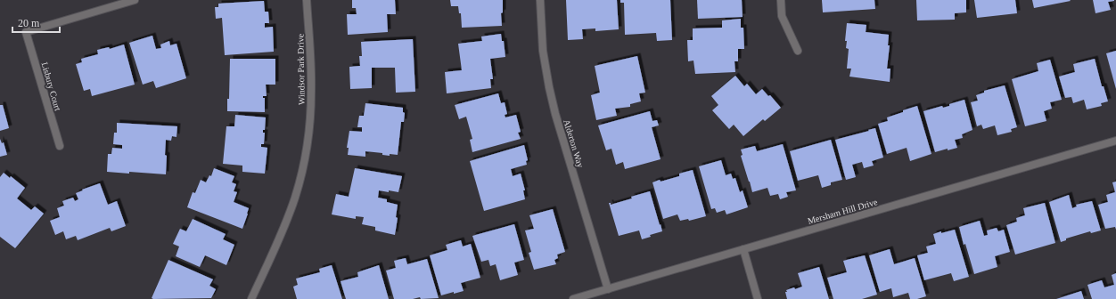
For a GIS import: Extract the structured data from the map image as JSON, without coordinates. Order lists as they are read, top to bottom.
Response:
{
  "streets": {
    "street": [
      "Windsor Park Drive",
      "Lisbury Court",
      "Alderton Way",
      "Mersham Hill Drive"
    ]
  },
  "crossings": [
    ["Alderton Way", "Mersham Hill Drive"]
  ],
  "scale_bar": "20 m"
}
